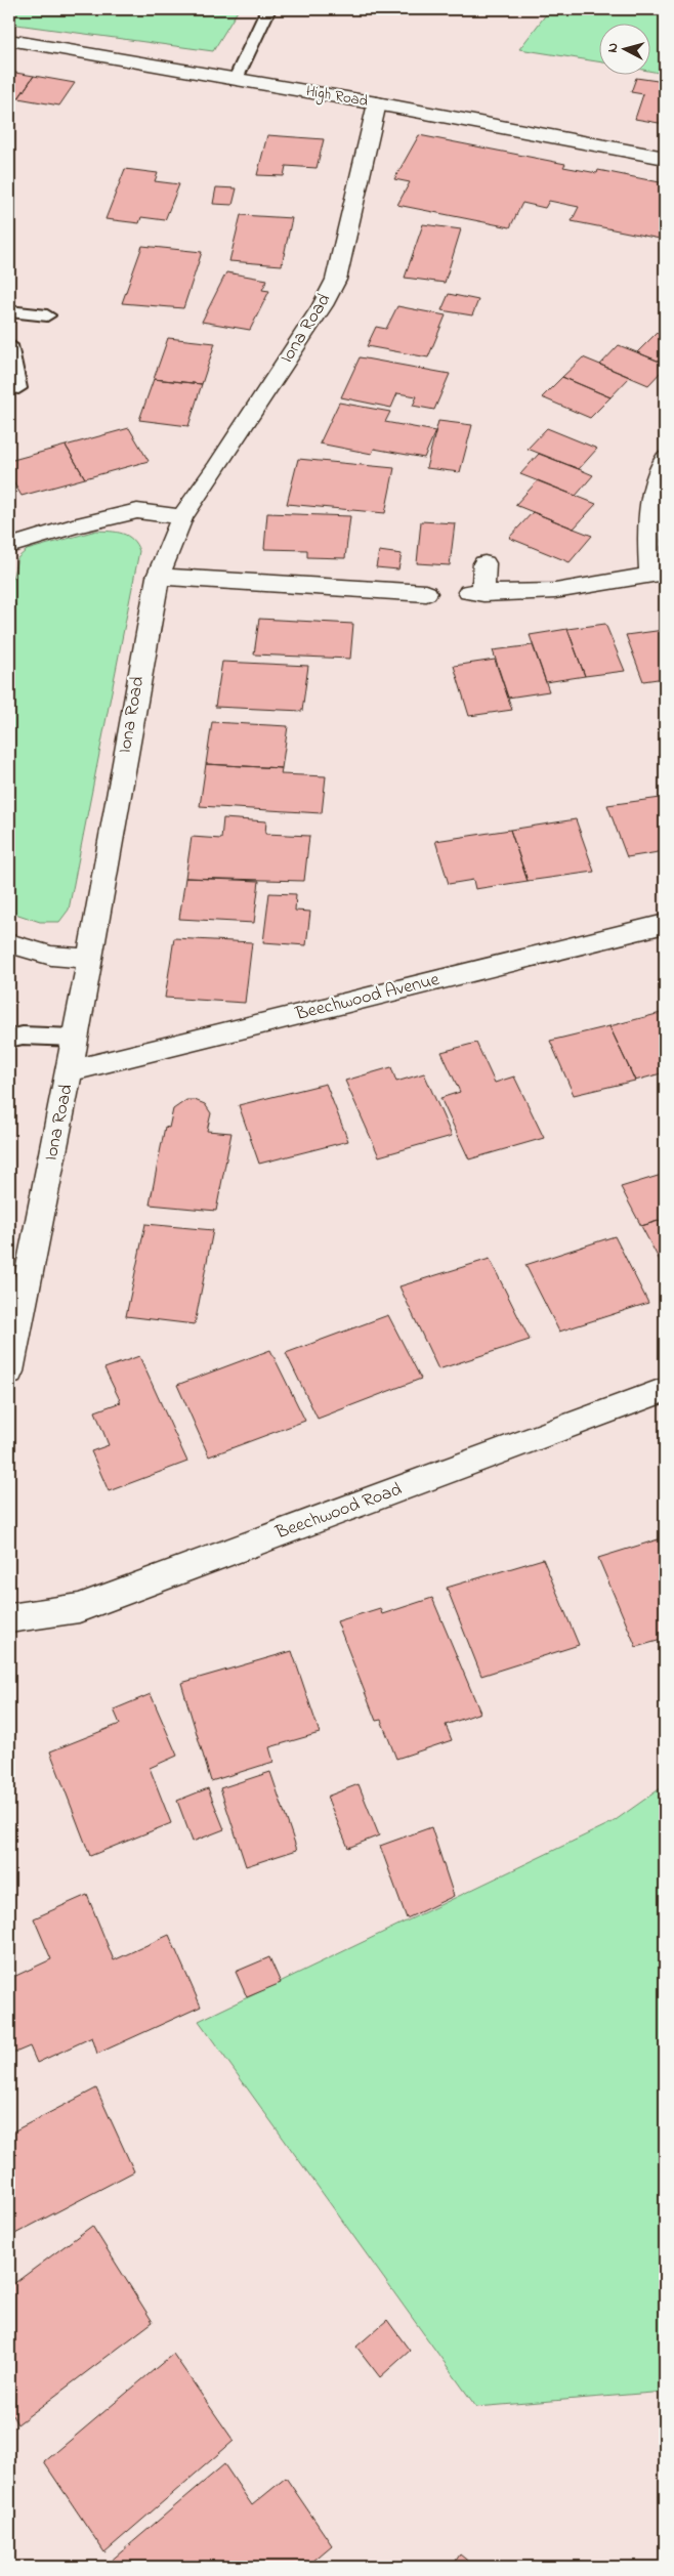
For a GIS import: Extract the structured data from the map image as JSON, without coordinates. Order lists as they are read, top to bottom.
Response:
{
  "streets": {
    "street": [
      "High Road",
      "Iona Road",
      "Beechwood Avenue",
      "Beechwood Road"
    ]
  },
  "crossings": [
    ["High Road", "Iona Road"],
    ["Iona Road", "Beechwood Avenue"]
  ],
  "north": "left"
}
